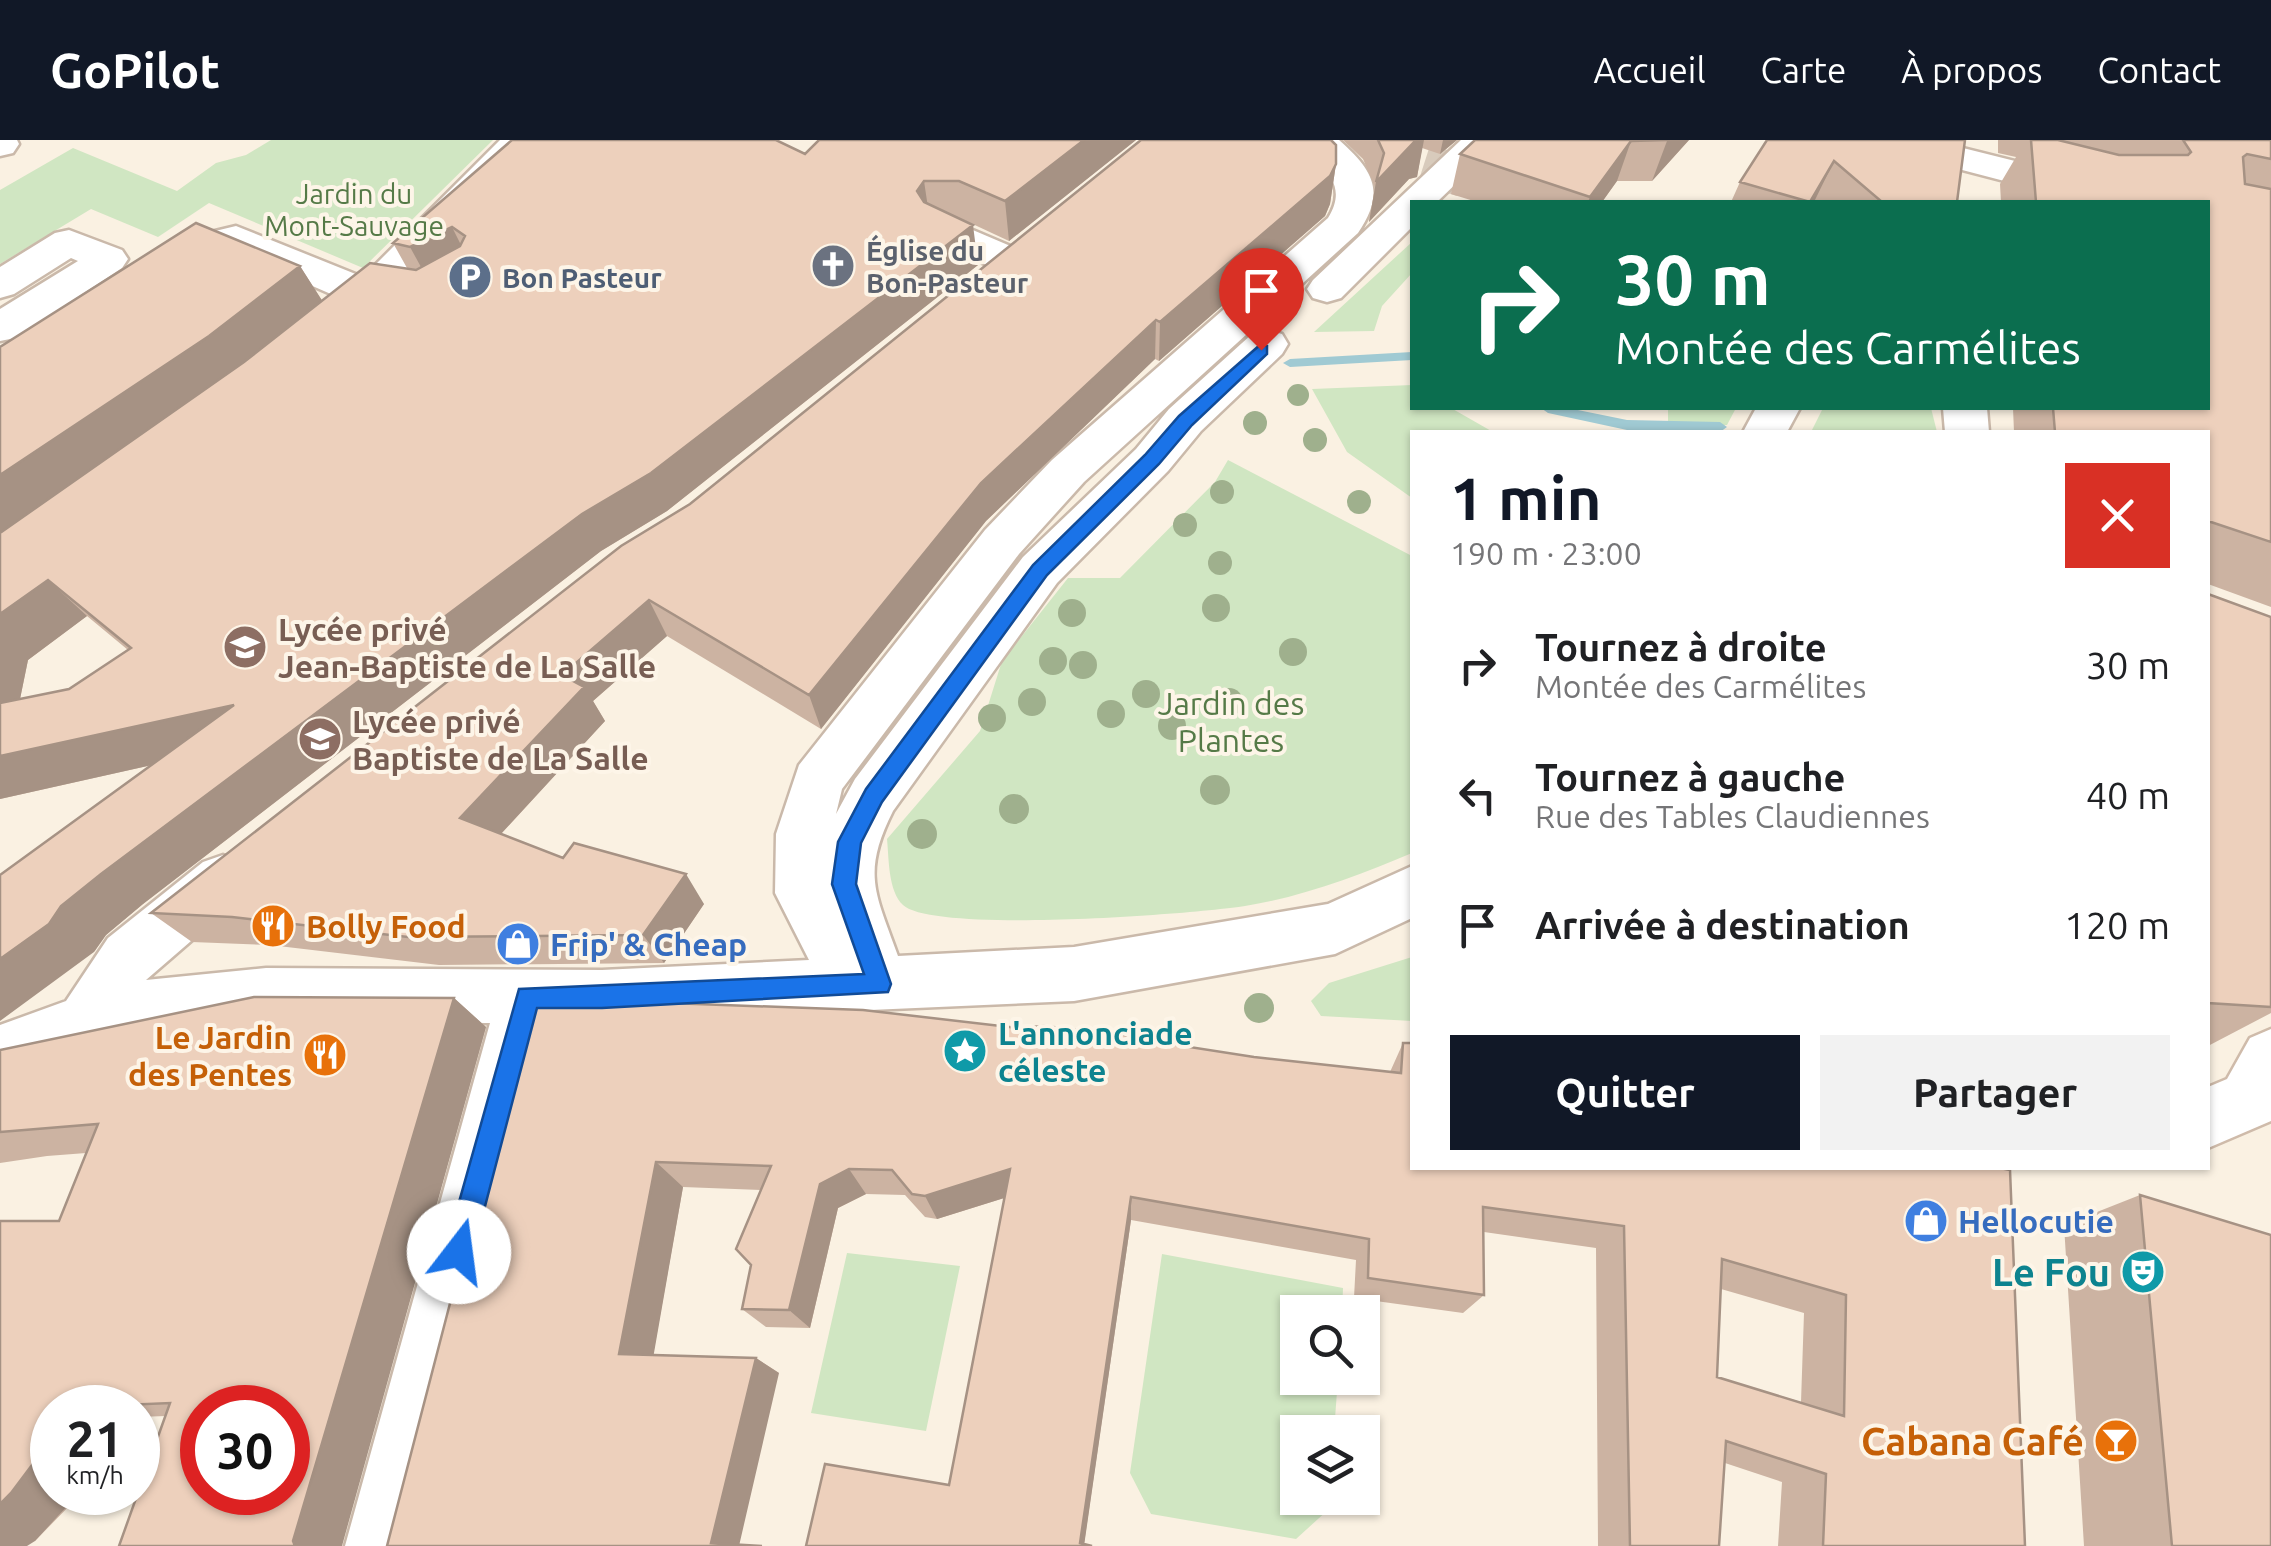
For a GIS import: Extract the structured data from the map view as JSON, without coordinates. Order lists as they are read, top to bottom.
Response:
{
  "parks": ["Jardin du Mont-Sauvage", "Jardin des Plantes"],
  "places": {
    "church": ["Église du Bon-Pasteur"],
    "parking": ["Bon Pasteur"],
    "school or university": ["Lycée privé Jean-Baptiste de La Salle", "Lycée privé Baptiste de La Salle"],
    "restaurant": ["Bolly Food", "Le Jardin des Pentes"],
    "shop": ["Frip' & Cheap", "Hellocutie"],
    "place": ["L'annonciade céleste"],
    "theatre": ["Le Fou"],
    "bar": ["Cabana Café"]
  },
  "page": {
    "header": "GoPilot",
    "nav": [
      "Accueil",
      "Carte",
      "À propos",
      "Contact"
    ],
    "turn": ["30 m", "Montée des Carmélites"],
    "heading": ["1 min", "190 m · 23:00"],
    "list": [
      {
        "name": "Tournez à droite",
        "note": "Montée des Carmélites",
        "value": "30 m"
      },
      {
        "name": "Tournez à gauche",
        "note": "Rue des Tables Claudiennes",
        "value": "40 m"
      },
      {
        "name": "Arrivée à destination",
        "value": "120 m"
      }
    ],
    "buttons": ["Quitter", "Partager"],
    "speed": "21 km/h",
    "limit": "30"
  }
}
